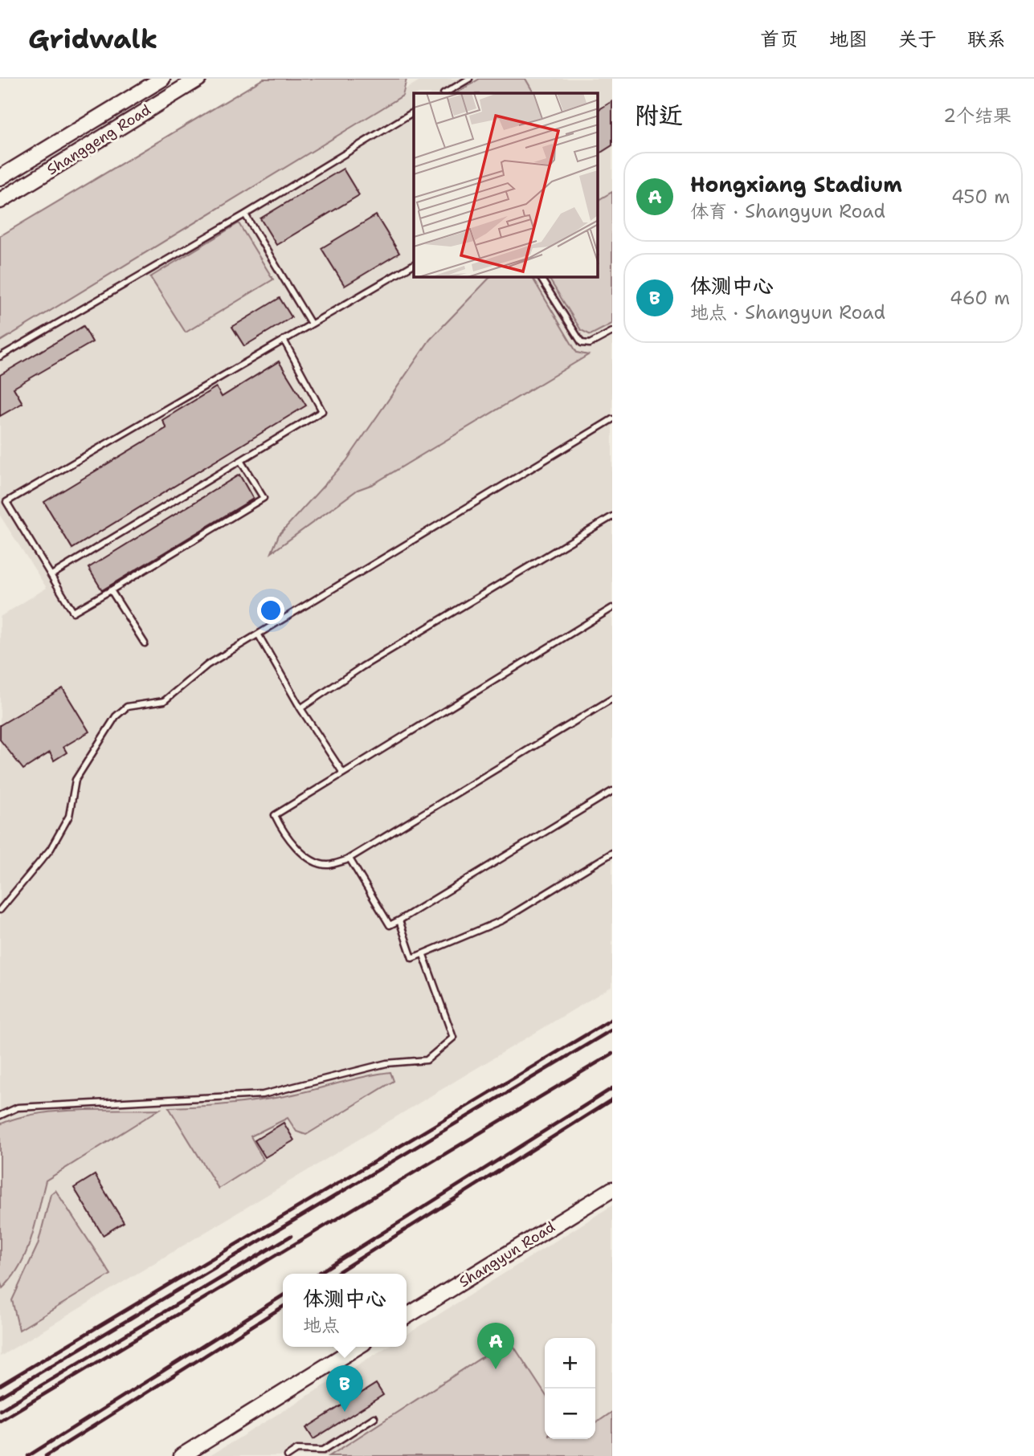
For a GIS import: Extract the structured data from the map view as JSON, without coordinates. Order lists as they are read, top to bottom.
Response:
{
  "streets": {
    "street": ["Shanggeng Road", "Shangyun Road"]
  },
  "page": {
    "header": "Gridwalk",
    "nav": [
      "首页",
      "地图",
      "关于",
      "联系"
    ],
    "heading": ["附近", "2个结果"],
    "list": [
      {
        "mark": "A",
        "name": "Hongxiang Stadium",
        "note": "体育 · Shangyun Road",
        "value": "450 m"
      },
      {
        "mark": "B",
        "name": "体测中心",
        "note": "地点 · Shangyun Road",
        "value": "460 m"
      }
    ],
    "popup": ["体测中心", "地点"],
    "pins": ["A", "B"],
    "map_buttons": ["+", "−"]
  }
}
